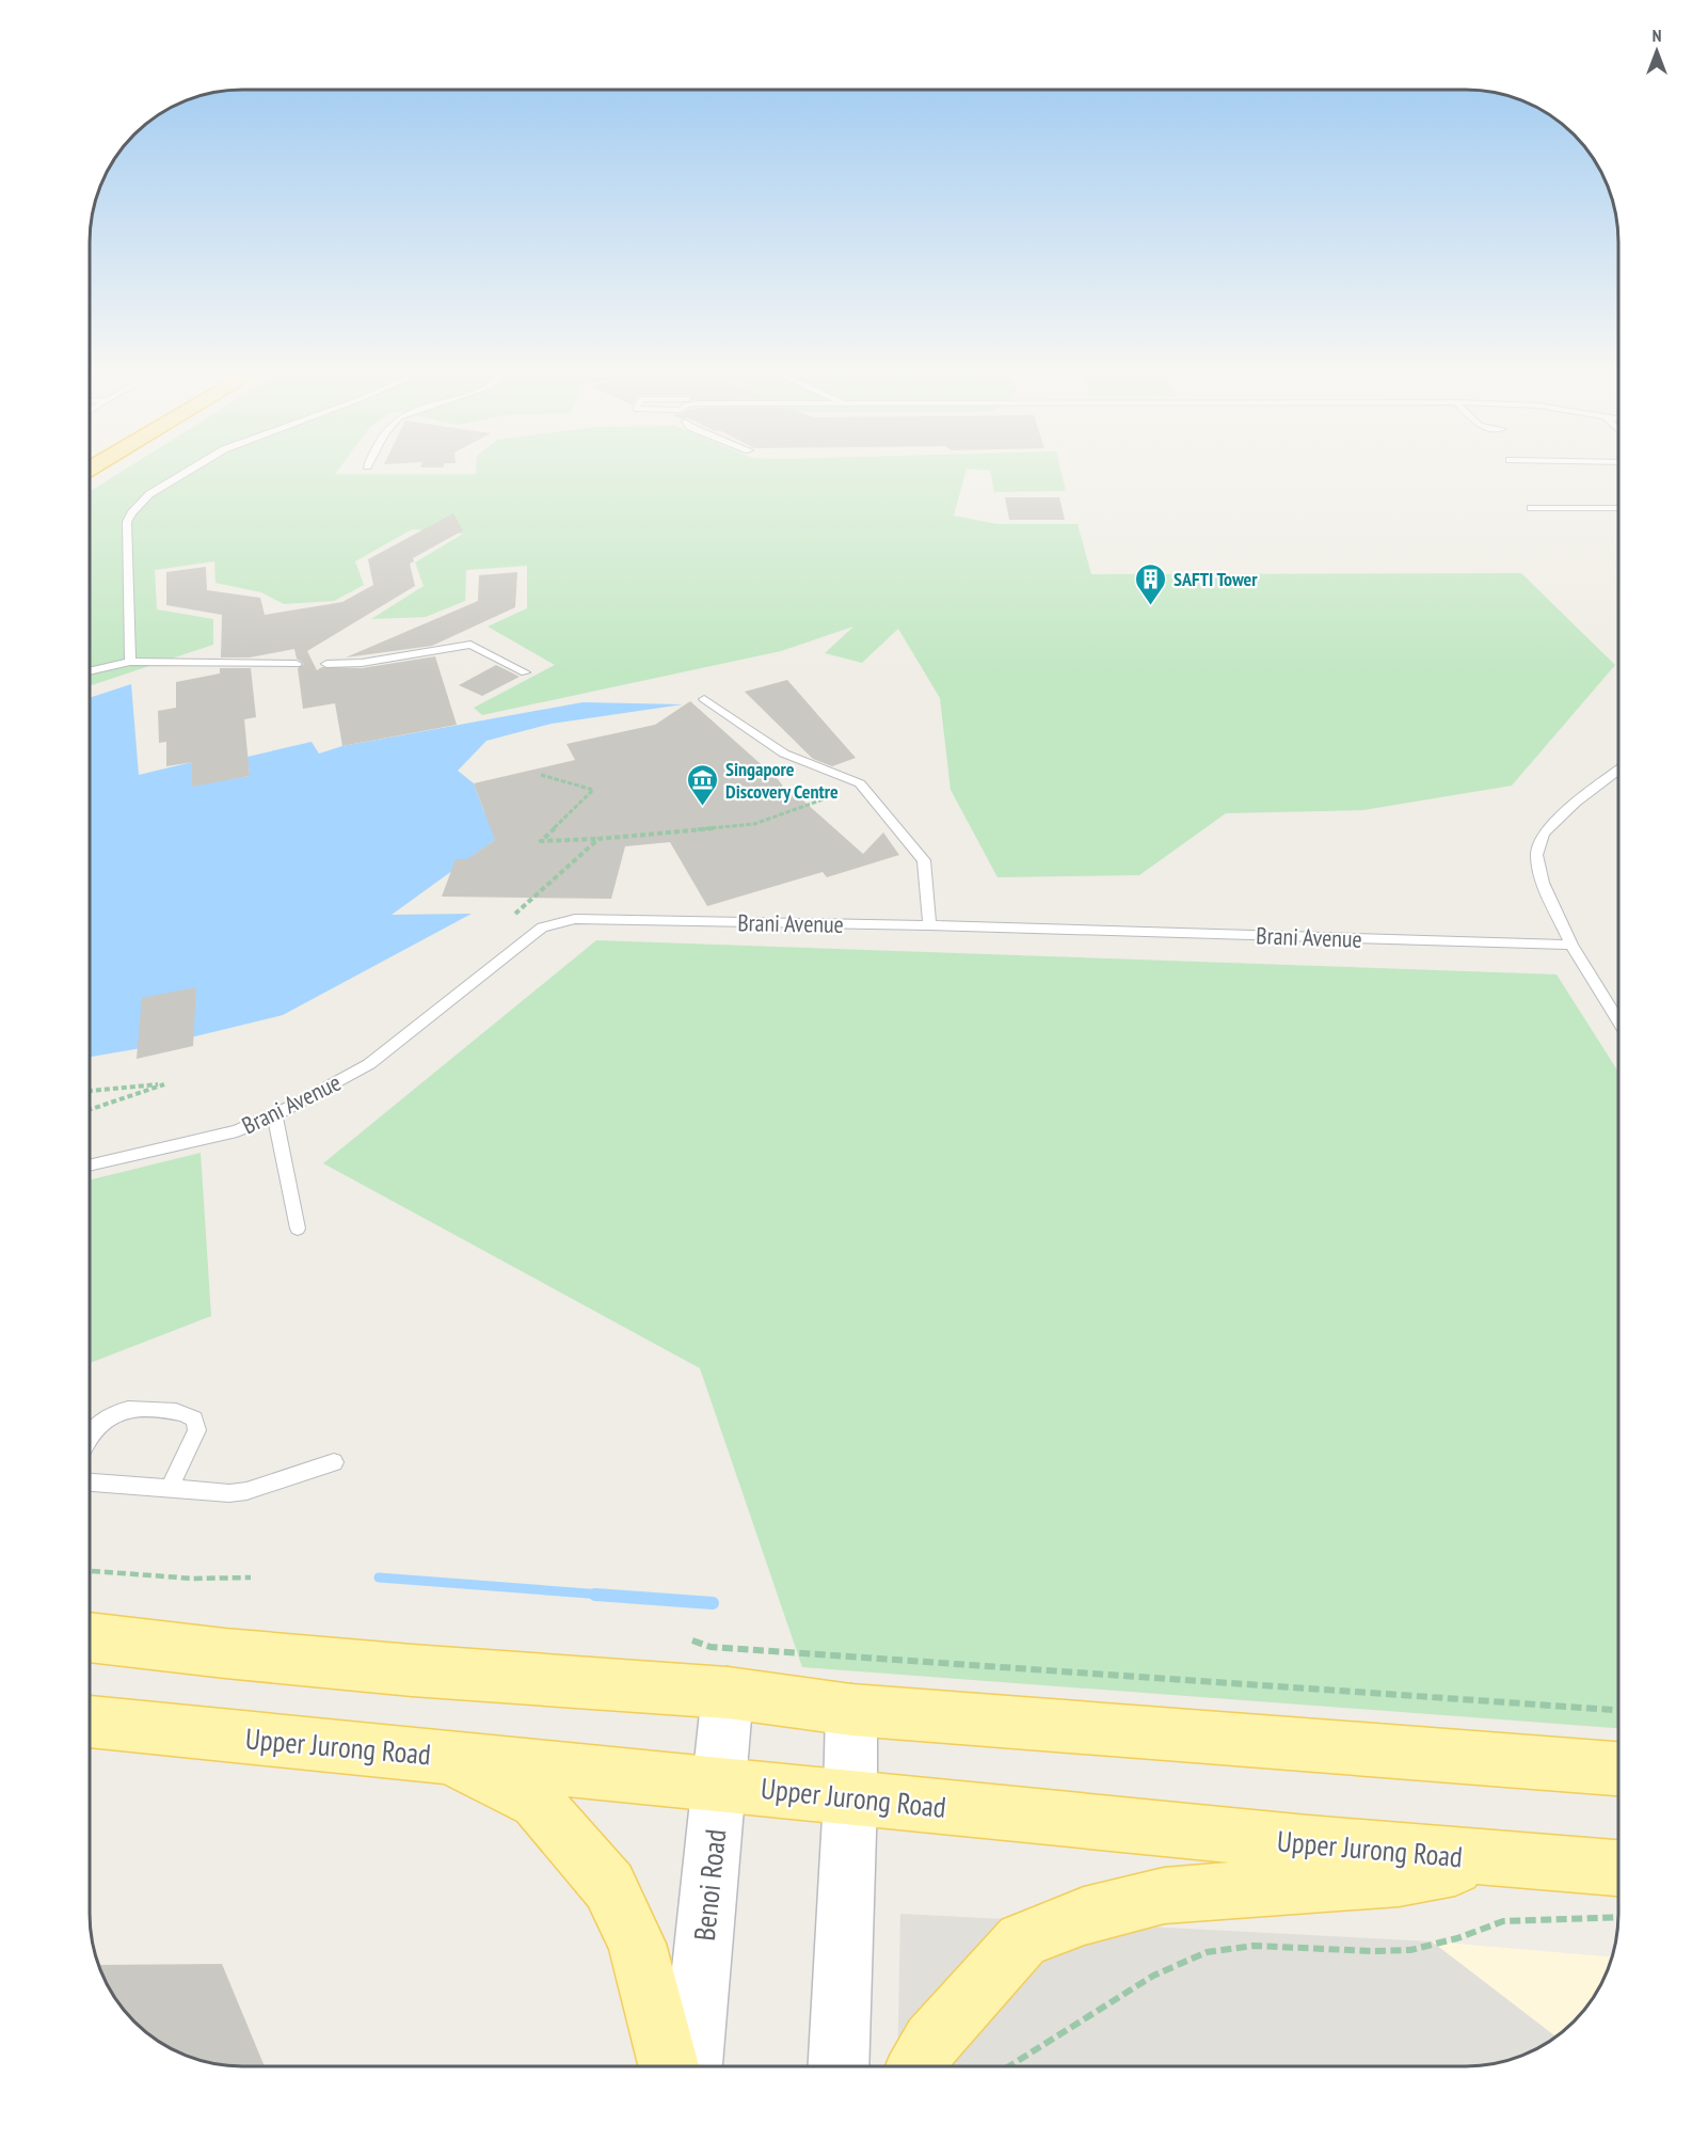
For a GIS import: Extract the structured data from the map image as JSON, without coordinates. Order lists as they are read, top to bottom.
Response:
{
  "streets": {
    "main road": ["Upper Jurong Road", "Benoi Road"],
    "lane": ["Brani Avenue"]
  },
  "crossings": [
    ["Upper Jurong Road", "Benoi Road"]
  ],
  "places": {
    "building": ["SAFTI Tower"],
    "museum": ["Singapore Discovery Centre"]
  },
  "north": "top"
}
